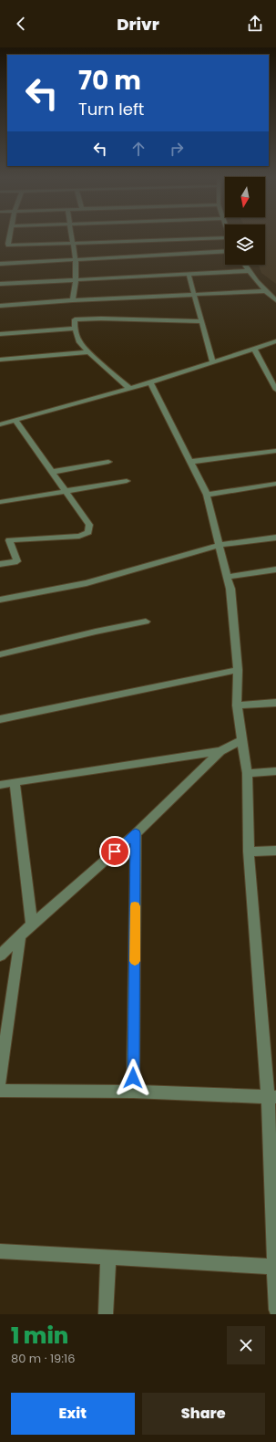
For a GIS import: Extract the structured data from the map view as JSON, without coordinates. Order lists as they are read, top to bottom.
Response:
{
  "north": "bottom",
  "page": {
    "header": "Drivr",
    "turn": ["70 m", "Turn left"],
    "heading": ["1 min", "80 m · 19:16"],
    "buttons": ["Exit", "Share"]
  }
}
